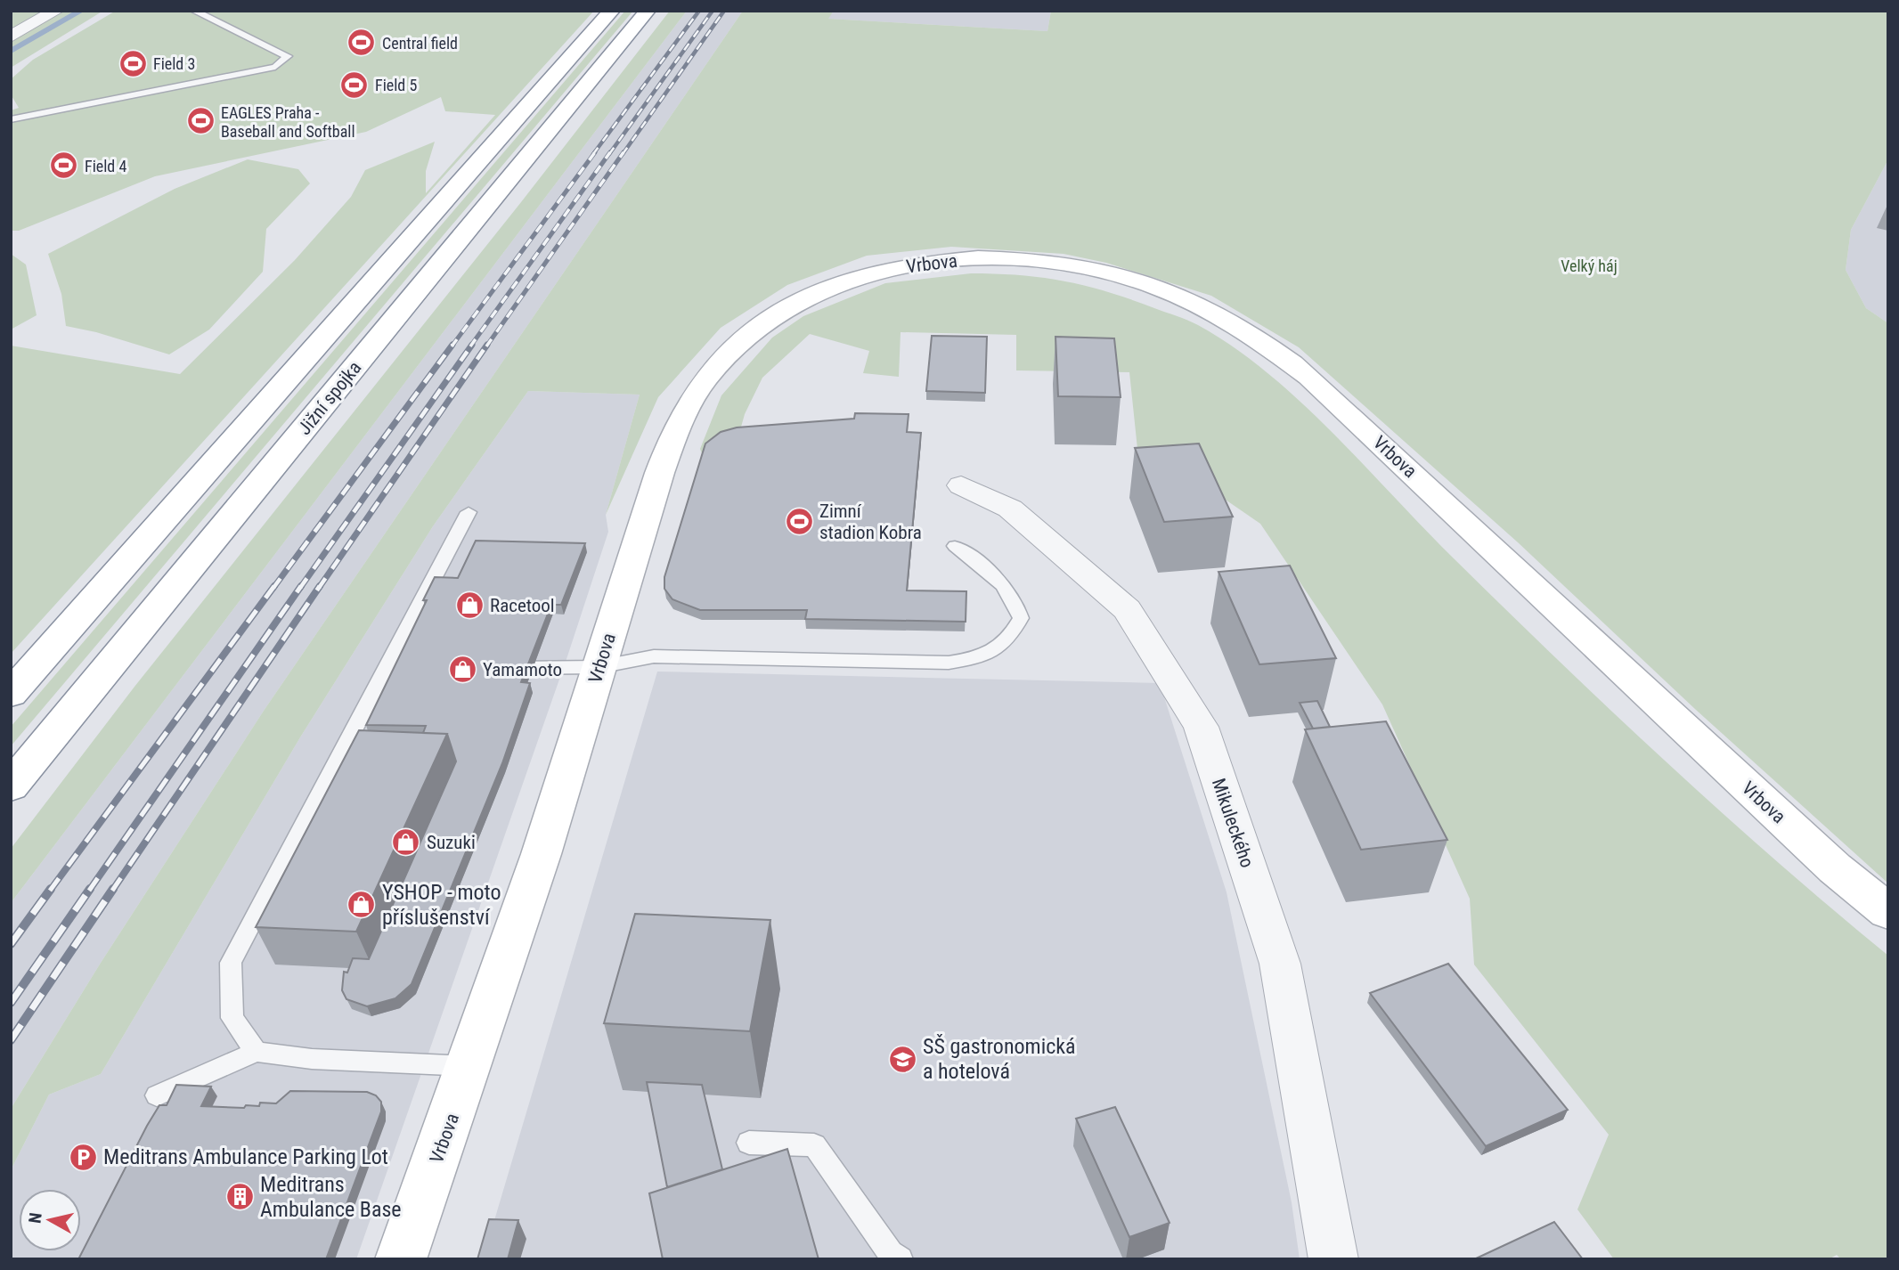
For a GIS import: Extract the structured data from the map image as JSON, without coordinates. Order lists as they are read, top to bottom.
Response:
{
  "streets": {
    "main road": ["Vrbova", "Jižní spojka"],
    "street": ["Mikuleckého"]
  },
  "parks": ["Velký háj"],
  "places": {
    "sports": [
      "Central field",
      "Field 3",
      "Field 5",
      "EAGLES Praha - Baseball and Softball",
      "Field 4",
      "Zimní stadion Kobra"
    ],
    "shop": [
      "Racetool",
      "Yamamoto",
      "Suzuki",
      "YSHOP - moto příslušenství"
    ],
    "school or university": ["SŠ gastronomická a hotelová"],
    "parking": ["Meditrans Ambulance Parking Lot"],
    "building": ["Meditrans Ambulance Base"]
  },
  "north": "left"
}
